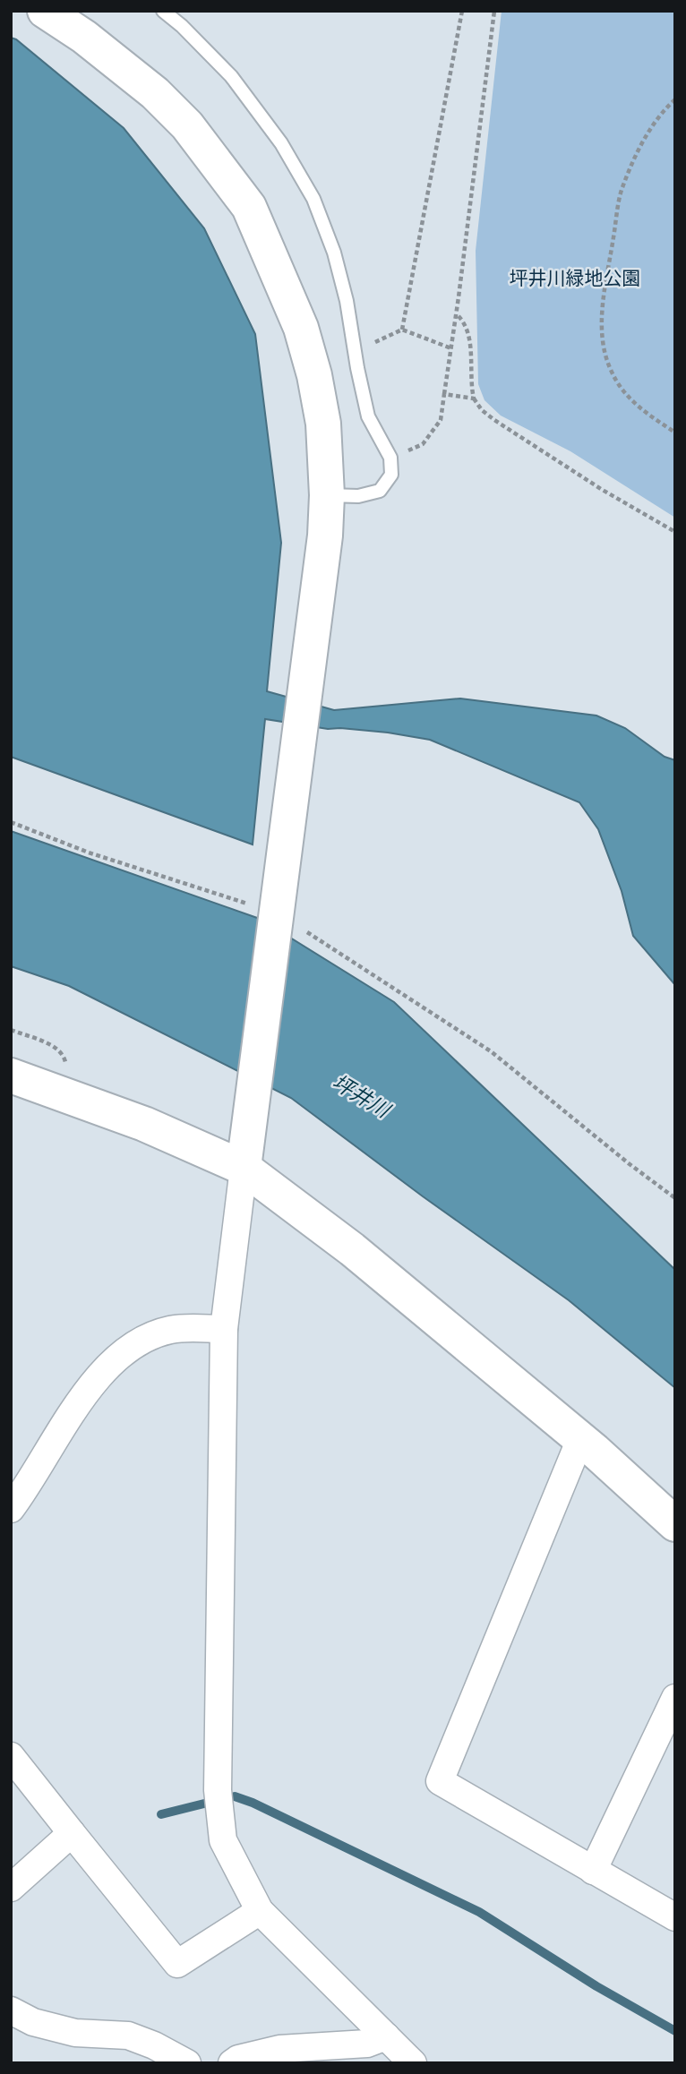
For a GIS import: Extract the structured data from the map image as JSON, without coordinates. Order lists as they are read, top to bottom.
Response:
{
  "water": ["坪井川"],
  "parks": ["坪井川緑地公園"]
}
